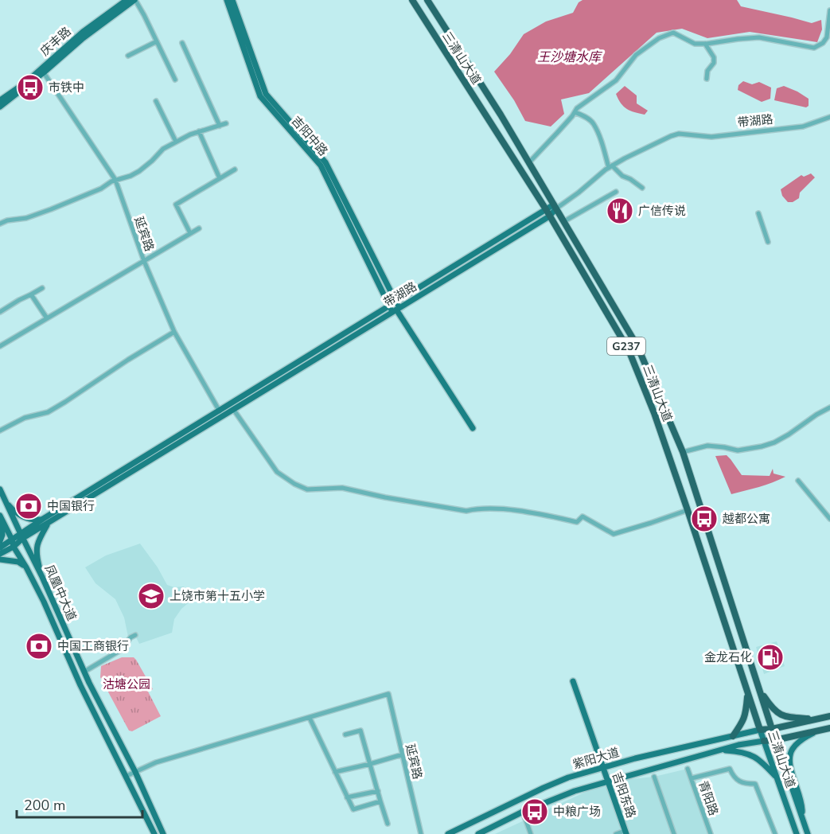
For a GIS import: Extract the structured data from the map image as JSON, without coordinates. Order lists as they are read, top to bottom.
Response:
{
  "streets": {
    "highway": ["三清山大道", "G237"],
    "main road": [
      "庆丰路",
      "带湖路",
      "吉阳中路",
      "凤凰中大道",
      "紫阳大道",
      "吉阳东路"
    ],
    "street": ["延宾路", "青阳路"]
  },
  "crossings": [
    ["庆丰路", "延宾路"],
    ["三清山大道", "带湖路"],
    ["三清山大道", "紫阳大道"],
    ["带湖路", "吉阳中路"],
    ["带湖路", "延宾路"],
    ["带湖路", "凤凰中大道"],
    ["紫阳大道", "吉阳东路"]
  ],
  "water": ["王沙塘水库"],
  "parks": ["沽塘公园"],
  "places": {
    "bus stop": ["市铁中", "越都公寓", "中粮广场"],
    "restaurant": ["广信传说"],
    "bank": ["中国银行", "中国工商银行"],
    "school or university": ["上饶市第十五小学"],
    "fuel station": ["金龙石化"]
  },
  "scale_bar": "200 m"
}
